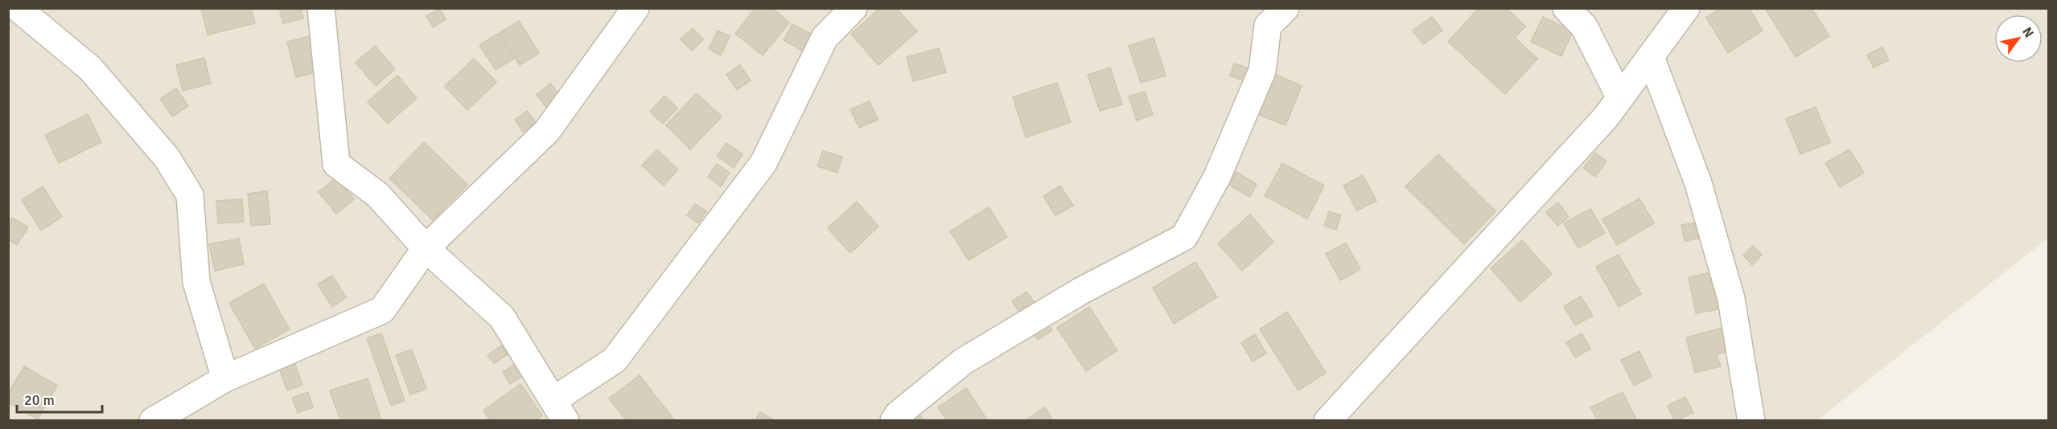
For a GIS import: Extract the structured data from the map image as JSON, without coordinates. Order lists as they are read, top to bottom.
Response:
{
  "scale_bar": "20 m",
  "north": "top right"
}
